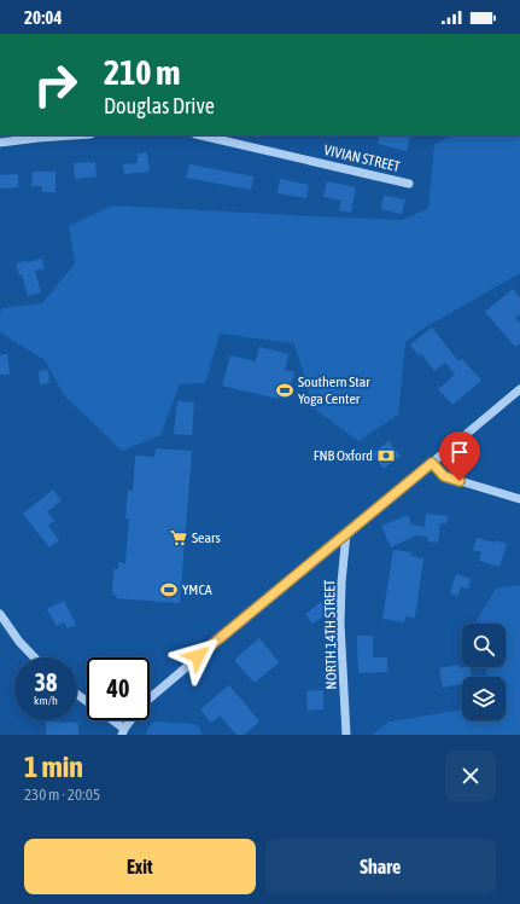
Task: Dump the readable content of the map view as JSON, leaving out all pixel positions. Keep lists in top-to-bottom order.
{
  "streets": {
    "street": ["VIVIAN STREET", "NORTH 14TH STREET"]
  },
  "places": {
    "sports": ["Southern Star Yoga Center", "YMCA"],
    "bank": ["FNB Oxford"],
    "supermarket": ["Sears"]
  },
  "page": {
    "status": "20:04",
    "turn": ["210 m", "Douglas Drive"],
    "speed": "38 km/h",
    "limit": "40",
    "heading": ["1 min", "230 m · 20:05"],
    "buttons": ["Exit", "Share"]
  }
}
